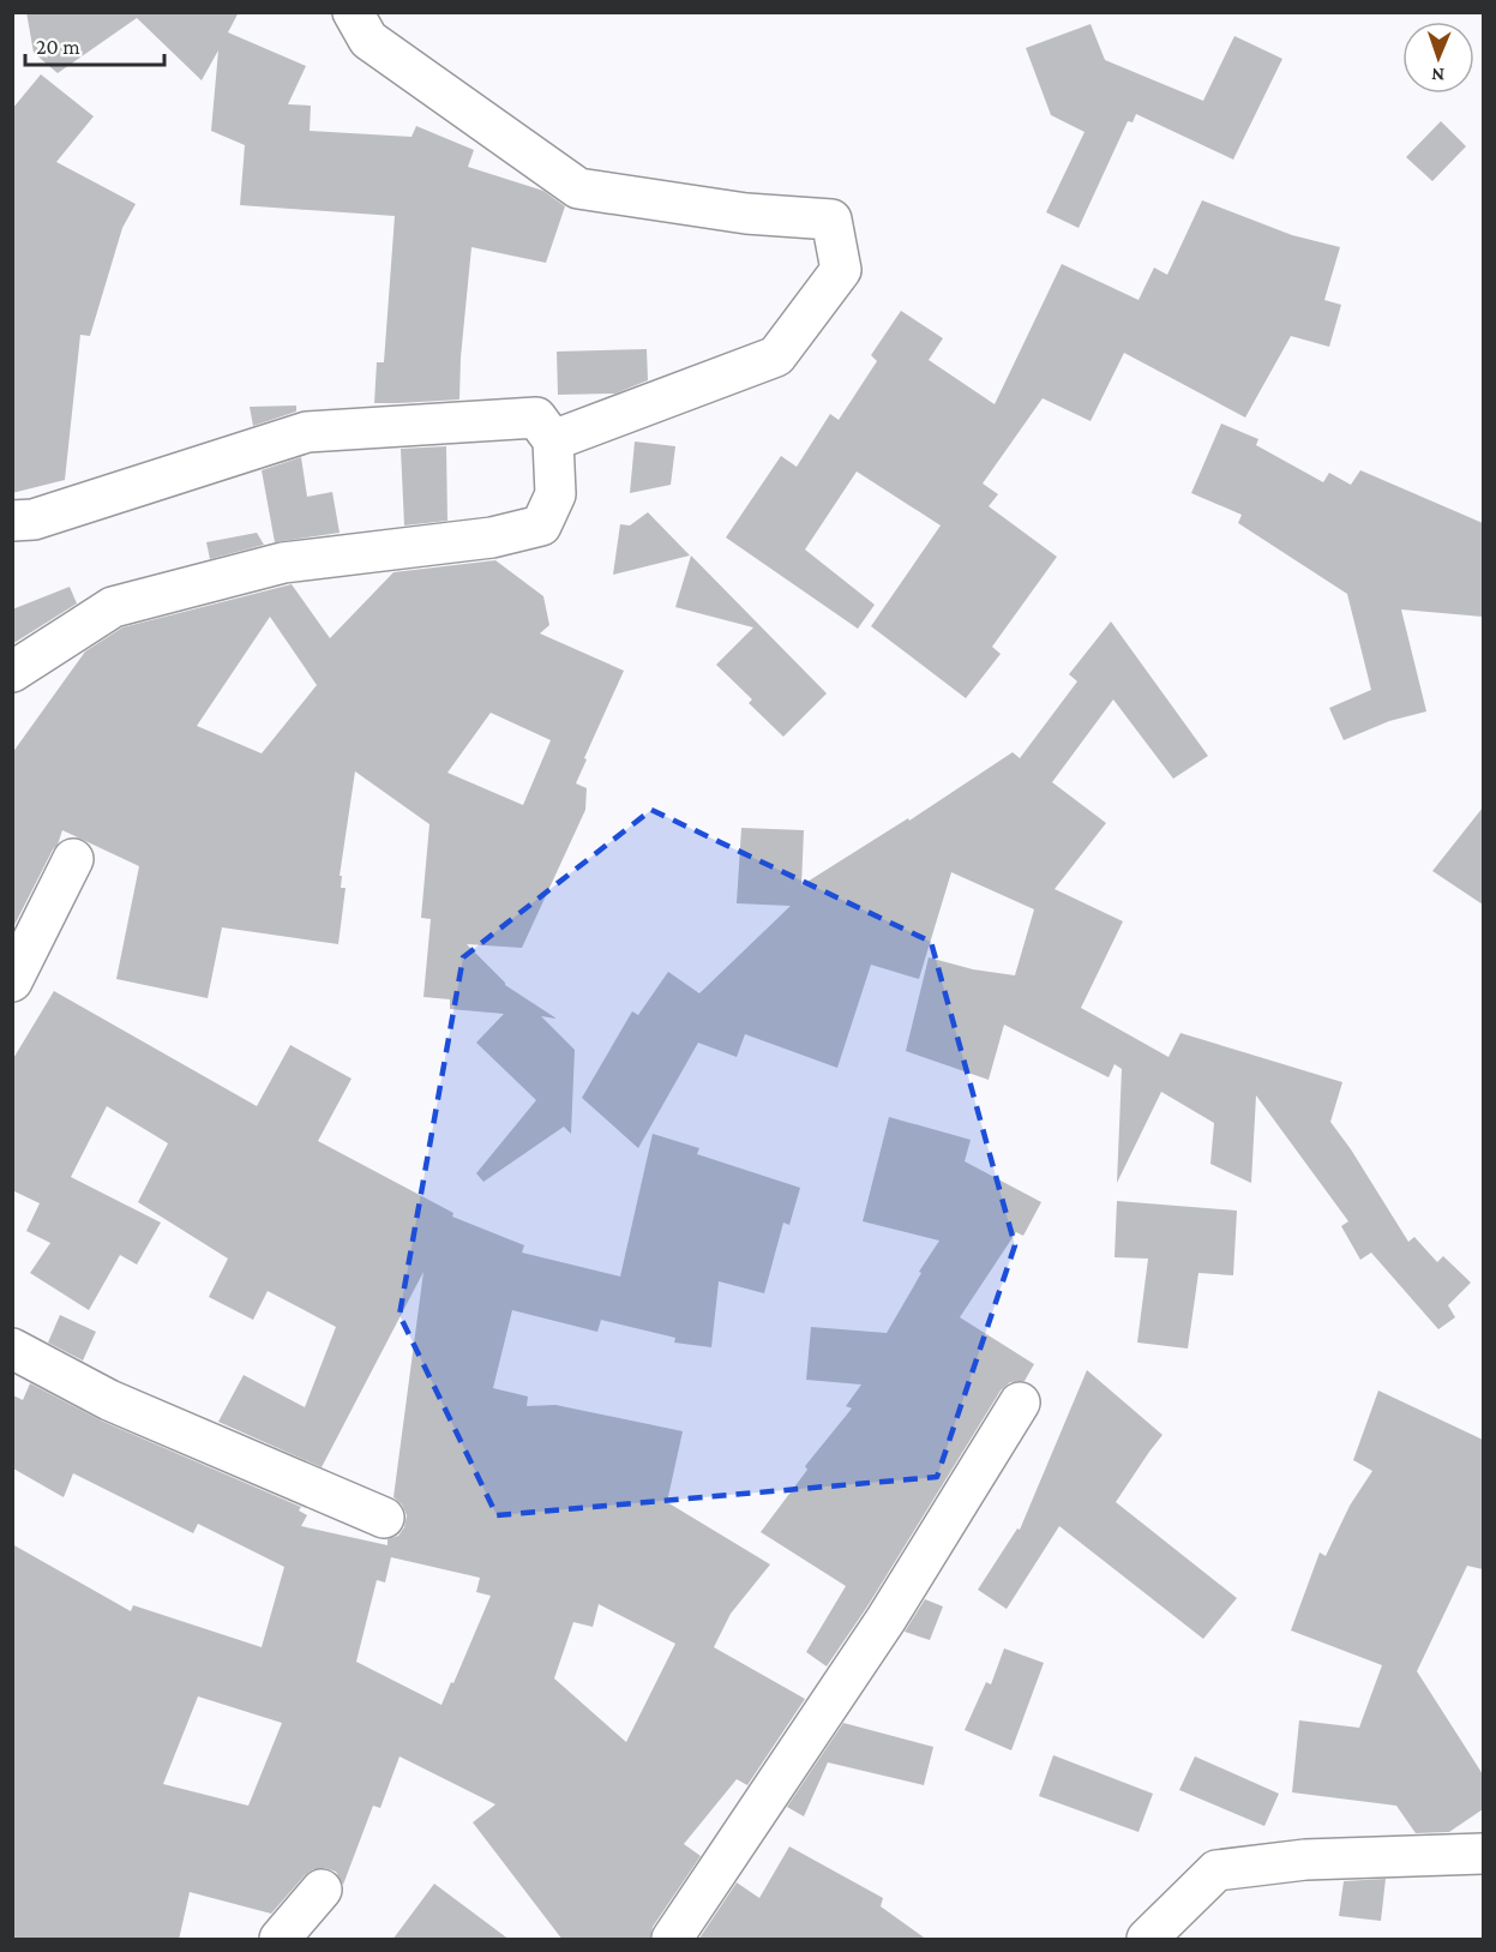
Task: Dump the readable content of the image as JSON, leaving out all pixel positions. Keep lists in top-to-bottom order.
{
  "scale_bar": "20 m",
  "north": "bottom"
}
